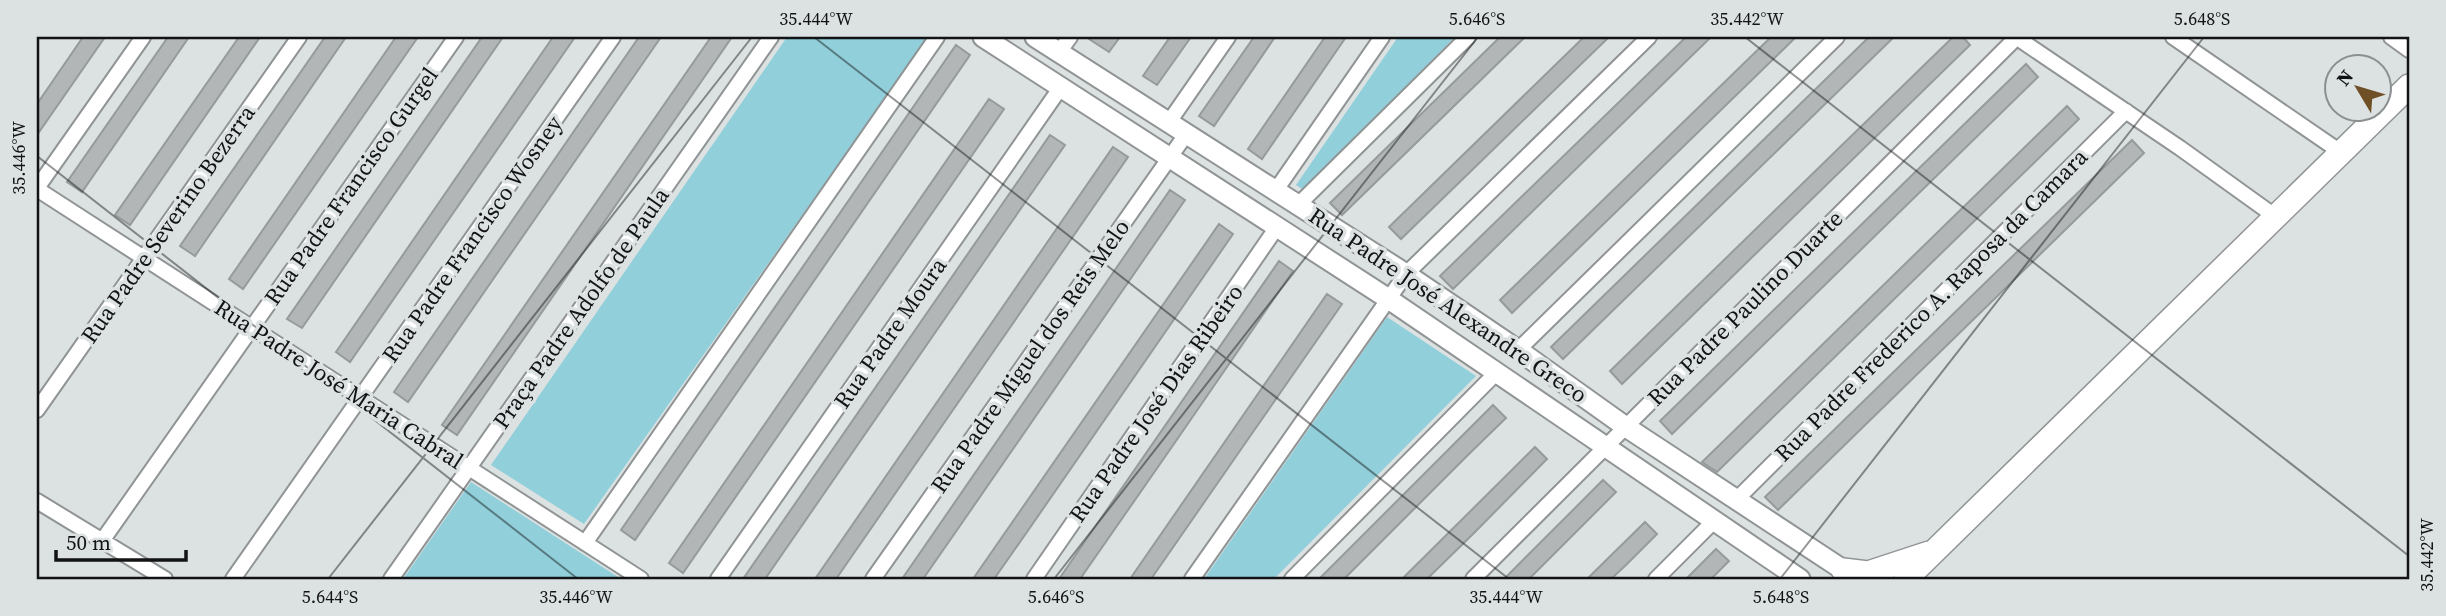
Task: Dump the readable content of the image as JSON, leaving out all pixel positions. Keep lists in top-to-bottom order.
{
  "streets": {
    "street": [
      "Rua Padre Francisco Gurgel",
      "Rua Padre Severino Bezerra",
      "Rua Padre Francisco Wosney",
      "Rua Padre José Alexandre Greco",
      "Rua Padre Frederico A. Raposa da Camara",
      "Praça Padre Adolfo de Paula",
      "Rua Padre Paulino Duarte",
      "Rua Padre Moura",
      "Rua Padre Miguel dos Reis Melo",
      "Rua Padre José Maria Cabral",
      "Rua Padre José Dias Ribeiro"
    ]
  },
  "crossings": [
    ["Rua Padre Francisco Gurgel", "Rua Padre José Maria Cabral"],
    ["Rua Padre Severino Bezerra", "Rua Padre José Maria Cabral"],
    ["Rua Padre Francisco Wosney", "Rua Padre José Maria Cabral"],
    ["Rua Padre José Alexandre Greco", "Rua Padre Frederico A. Raposa da Camara"],
    ["Rua Padre José Alexandre Greco", "Rua Padre Paulino Duarte"],
    ["Rua Padre José Alexandre Greco", "Rua Padre Moura"],
    ["Rua Padre José Alexandre Greco", "Rua Padre Miguel dos Reis Melo"],
    ["Rua Padre José Alexandre Greco", "Rua Padre José Dias Ribeiro"],
    ["Praça Padre Adolfo de Paula", "Rua Padre José Maria Cabral"]
  ],
  "scale_bar": "50 m",
  "north": "top left",
  "coordinates": [
    "35.444°W",
    "5.646°S",
    "35.442°W",
    "5.648°S",
    "35.446°W",
    "5.644°S"
  ]
}
